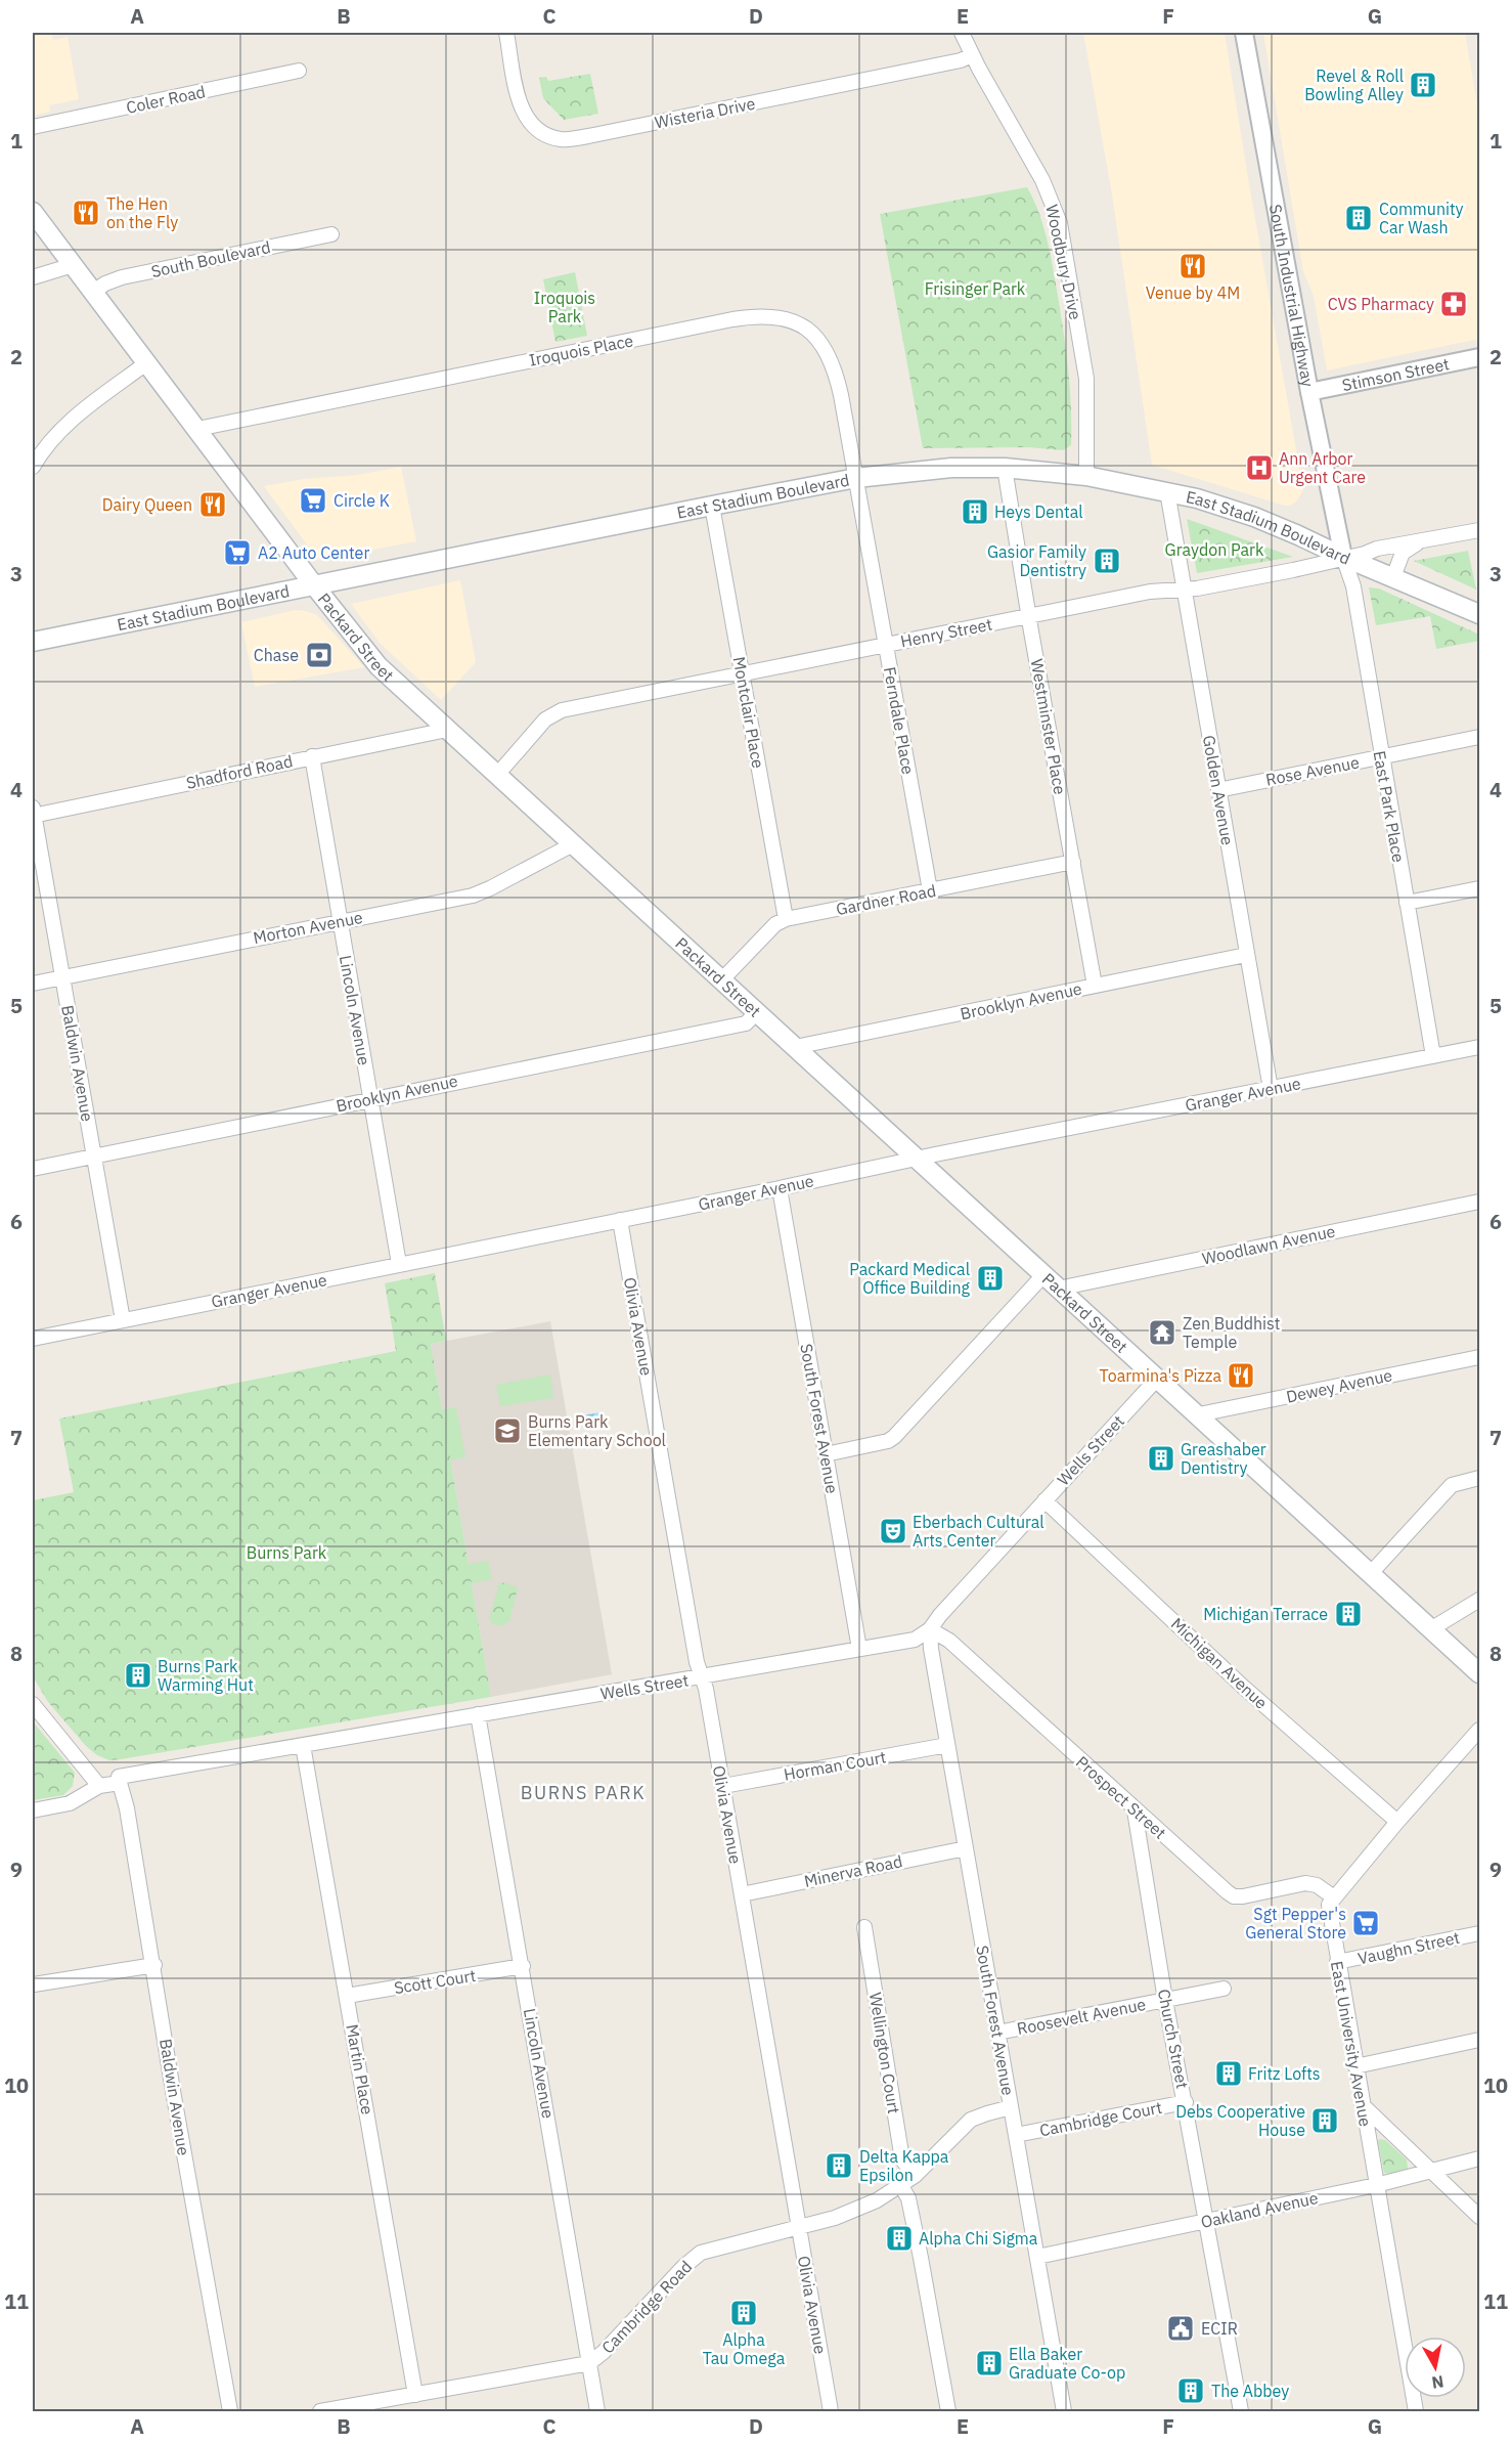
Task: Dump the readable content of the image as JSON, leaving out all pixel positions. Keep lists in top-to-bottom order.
{
  "streets": {
    "main road": ["East Stadium Boulevard", "Packard Street"],
    "street": [
      "Coler Road",
      "Wisteria Drive",
      "South Boulevard",
      "Woodbury Drive",
      "South Industrial Highway",
      "Iroquois Place",
      "Stimson Street",
      "Henry Street",
      "Montclair Place",
      "Ferndale Place",
      "Westminster Place",
      "Rose Avenue",
      "Shadford Road",
      "Golden Avenue",
      "East Park Place",
      "Gardner Road",
      "Morton Avenue",
      "Brooklyn Avenue",
      "Lincoln Avenue",
      "Baldwin Avenue",
      "Granger Avenue",
      "Woodlawn Avenue",
      "Olivia Avenue",
      "Dewey Avenue",
      "South Forest Avenue",
      "Wells Street",
      "Michigan Avenue",
      "Horman Court",
      "Prospect Street",
      "Minerva Road",
      "Vaughn Street",
      "Scott Court",
      "Roosevelt Avenue",
      "Church Street",
      "East University Avenue",
      "Wellington Court",
      "Martin Place",
      "Cambridge Court",
      "Oakland Avenue",
      "Cambridge Road"
    ]
  },
  "crossings": [
    ["Wisteria Drive", "Woodbury Drive"],
    ["South Boulevard", "Packard Street"],
    ["Woodbury Drive", "East Stadium Boulevard"],
    ["South Industrial Highway", "Stimson Street"],
    ["South Industrial Highway", "East Stadium Boulevard"],
    ["South Industrial Highway", "Henry Street"],
    ["South Industrial Highway", "East Park Place"],
    ["Iroquois Place", "East Stadium Boulevard"],
    ["Iroquois Place", "Packard Street"],
    ["Iroquois Place", "Ferndale Place"],
    ["East Stadium Boulevard", "Henry Street"],
    ["East Stadium Boulevard", "Packard Street"],
    ["East Stadium Boulevard", "Montclair Place"],
    ["East Stadium Boulevard", "Ferndale Place"],
    ["East Stadium Boulevard", "Westminster Place"],
    ["East Stadium Boulevard", "Golden Avenue"],
    ["East Stadium Boulevard", "East Park Place"],
    ["Henry Street", "Packard Street"],
    ["Henry Street", "Montclair Place"],
    ["Henry Street", "Ferndale Place"],
    ["Henry Street", "Westminster Place"],
    ["Henry Street", "Golden Avenue"],
    ["Henry Street", "East Park Place"],
    ["Packard Street", "Shadford Road"],
    ["Packard Street", "Gardner Road"],
    ["Packard Street", "Morton Avenue"],
    ["Packard Street", "Brooklyn Avenue"],
    ["Packard Street", "Granger Avenue"],
    ["Packard Street", "Woodlawn Avenue"],
    ["Packard Street", "Dewey Avenue"],
    ["Packard Street", "Wells Street"],
    ["Montclair Place", "Gardner Road"],
    ["Ferndale Place", "Gardner Road"],
    ["Westminster Place", "Gardner Road"],
    ["Westminster Place", "Brooklyn Avenue"],
    ["Rose Avenue", "Golden Avenue"],
    ["Rose Avenue", "East Park Place"],
    ["Shadford Road", "Lincoln Avenue"],
    ["Shadford Road", "Baldwin Avenue"],
    ["Golden Avenue", "Brooklyn Avenue"],
    ["Golden Avenue", "Granger Avenue"],
    ["East Park Place", "Granger Avenue"],
    ["Morton Avenue", "Lincoln Avenue"],
    ["Morton Avenue", "Baldwin Avenue"],
    ["Brooklyn Avenue", "Lincoln Avenue"],
    ["Brooklyn Avenue", "Baldwin Avenue"],
    ["Lincoln Avenue", "Granger Avenue"],
    ["Lincoln Avenue", "Wells Street"],
    ["Lincoln Avenue", "Scott Court"],
    ["Lincoln Avenue", "Cambridge Road"],
    ["Baldwin Avenue", "Granger Avenue"],
    ["Baldwin Avenue", "Wells Street"],
    ["Granger Avenue", "Olivia Avenue"],
    ["Granger Avenue", "South Forest Avenue"],
    ["Olivia Avenue", "Wells Street"],
    ["Olivia Avenue", "Horman Court"],
    ["Olivia Avenue", "Minerva Road"],
    ["Olivia Avenue", "Cambridge Road"],
    ["South Forest Avenue", "Wells Street"],
    ["South Forest Avenue", "Horman Court"],
    ["South Forest Avenue", "Prospect Street"],
    ["South Forest Avenue", "Minerva Road"],
    ["South Forest Avenue", "Roosevelt Avenue"],
    ["South Forest Avenue", "Cambridge Court"],
    ["South Forest Avenue", "Oakland Avenue"],
    ["South Forest Avenue", "Cambridge Road"],
    ["Wells Street", "Michigan Avenue"],
    ["Wells Street", "Prospect Street"],
    ["Wells Street", "Martin Place"],
    ["Prospect Street", "Church Street"],
    ["Prospect Street", "East University Avenue"],
    ["Vaughn Street", "East University Avenue"],
    ["Scott Court", "Martin Place"],
    ["Roosevelt Avenue", "Church Street"],
    ["Church Street", "Cambridge Court"],
    ["Church Street", "Oakland Avenue"],
    ["East University Avenue", "Oakland Avenue"],
    ["Wellington Court", "Cambridge Road"],
    ["Martin Place", "Cambridge Road"]
  ],
  "districts": ["BURNS PARK"],
  "parks": [
    "Frisinger Park",
    "Iroquois Park",
    "Graydon Park",
    "Burns Park"
  ],
  "places": {
    "building": [
      "Revel & Roll Bowling Alley",
      "Community Car Wash",
      "Heys Dental",
      "Gasior Family Dentistry",
      "Packard Medical Office Building",
      "Greashaber Dentistry",
      "Michigan Terrace",
      "Burns Park Warming Hut",
      "Fritz Lofts",
      "Debs Cooperative House",
      "Delta Kappa Epsilon",
      "Alpha Chi Sigma",
      "Alpha Tau Omega",
      "Ella Baker Graduate Co-op",
      "The Abbey"
    ],
    "restaurant": [
      "The Hen on the Fly",
      "Venue by 4M",
      "Dairy Queen",
      "Toarmina's Pizza"
    ],
    "pharmacy": ["CVS Pharmacy"],
    "hospital": ["Ann Arbor Urgent Care"],
    "supermarket": ["Circle K", "A2 Auto Center", "Sgt Pepper's General Store"],
    "bank": ["Chase"],
    "temple": ["Zen Buddhist Temple"],
    "school or university": ["Burns Park Elementary School"],
    "theatre": ["Eberbach Cultural Arts Center"],
    "public building": ["ECIR"]
  },
  "north": "bottom",
  "grid": {
    "columns": [
      "A",
      "B",
      "C",
      "D",
      "E",
      "F",
      "G"
    ],
    "rows": [
      "1",
      "2",
      "3",
      "4",
      "5",
      "6",
      "7",
      "8",
      "9",
      "10",
      "11"
    ]
  }
}
